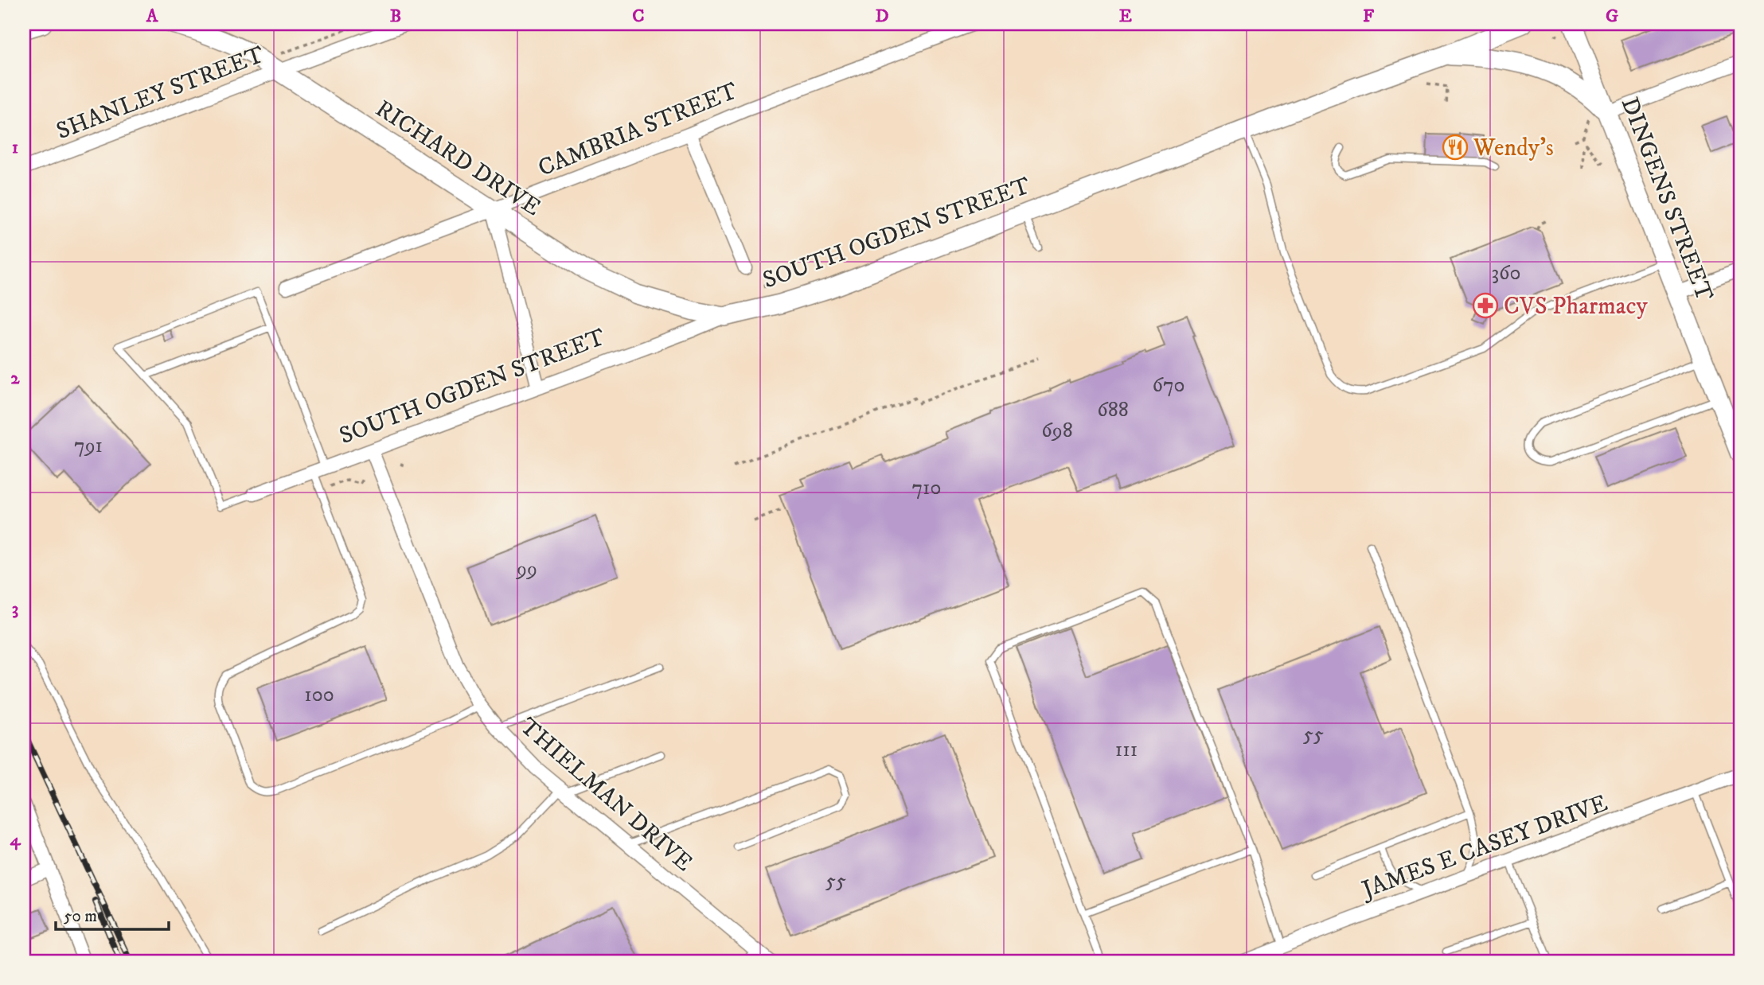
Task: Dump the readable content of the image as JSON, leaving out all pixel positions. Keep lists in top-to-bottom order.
{
  "streets": {
    "street": [
      "SHANLEY STREET",
      "CAMBRIA STREET",
      "RICHARD DRIVE",
      "DINGENS STREET",
      "SOUTH OGDEN STREET",
      "THIELMAN DRIVE",
      "JAMES E CASEY DRIVE"
    ]
  },
  "crossings": [
    ["SHANLEY STREET", "RICHARD DRIVE"],
    ["CAMBRIA STREET", "RICHARD DRIVE"],
    ["RICHARD DRIVE", "SOUTH OGDEN STREET"],
    ["SOUTH OGDEN STREET", "THIELMAN DRIVE"]
  ],
  "places": {
    "restaurant": ["Wendy's"],
    "pharmacy": ["CVS Pharmacy"]
  },
  "house_numbers": [
    "360",
    "670",
    "688",
    "698",
    "791",
    "710",
    "99",
    "100",
    "55",
    "111",
    "55"
  ],
  "scale_bar": "50 m",
  "grid": {
    "columns": [
      "A",
      "B",
      "C",
      "D",
      "E",
      "F",
      "G"
    ],
    "rows": [
      "1",
      "2",
      "3",
      "4"
    ]
  }
}
